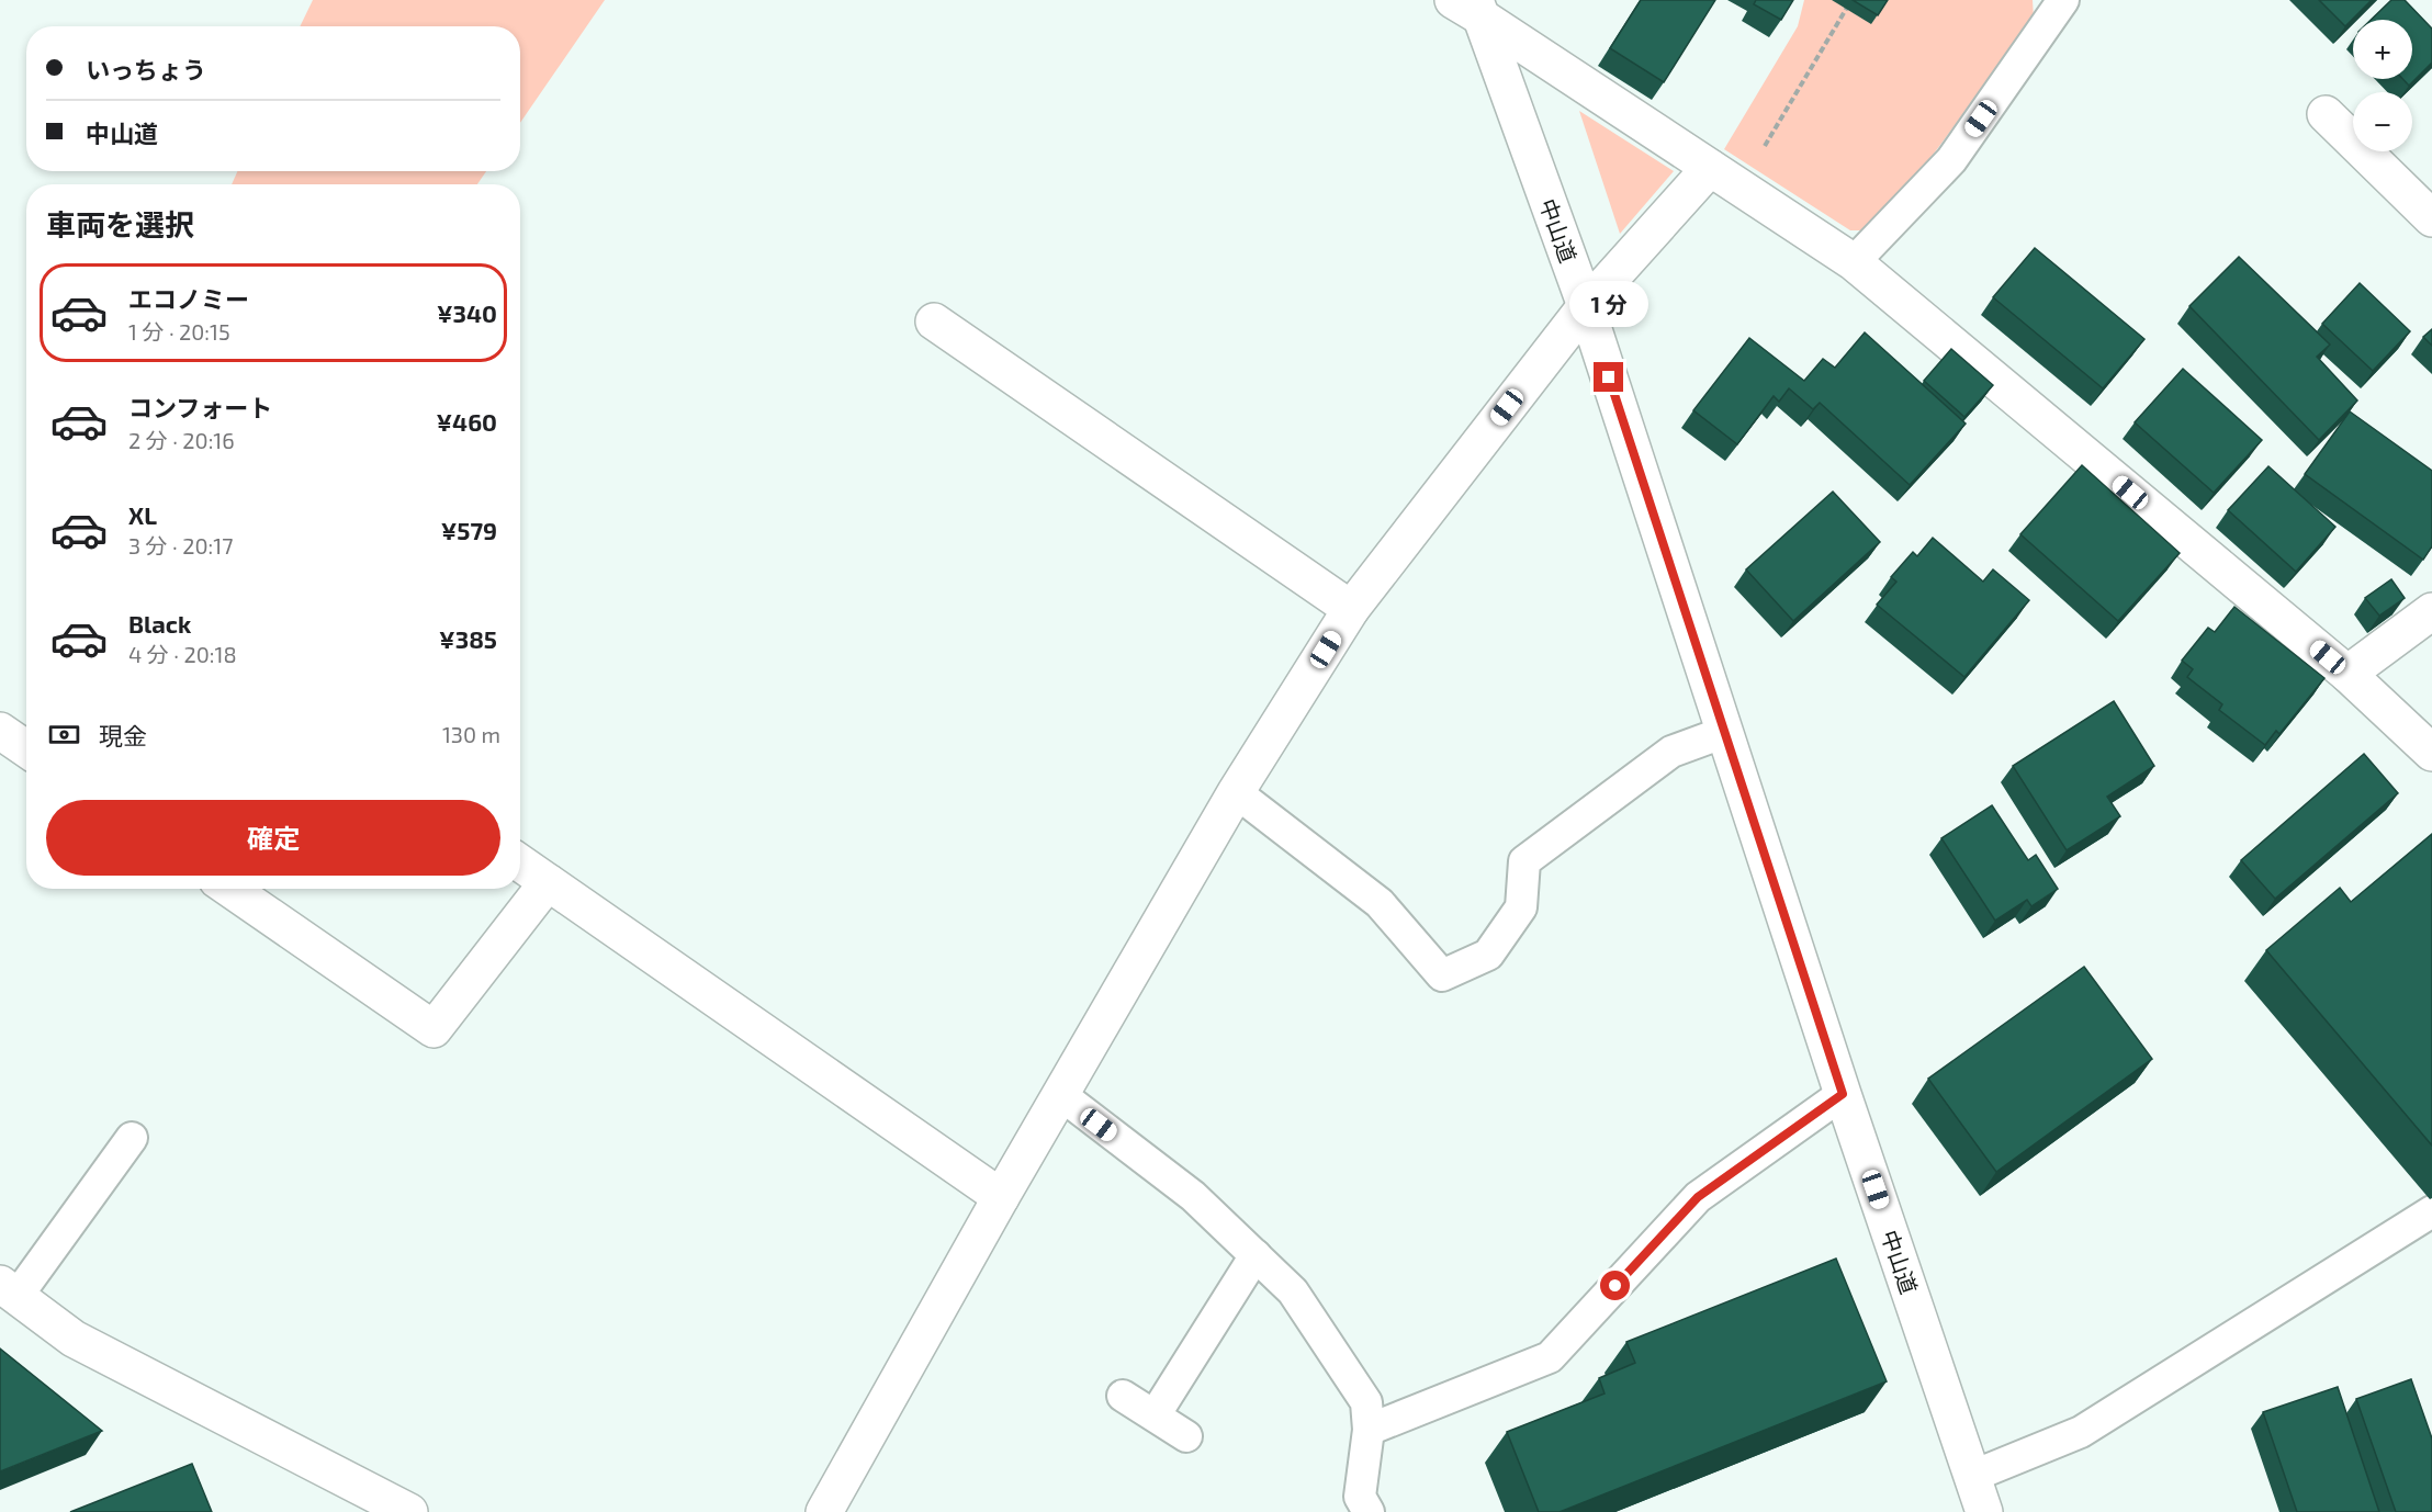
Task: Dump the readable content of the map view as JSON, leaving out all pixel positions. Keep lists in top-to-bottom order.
{
  "streets": {
    "main road": ["中山道"]
  },
  "page": {
    "map_buttons": ["+", "−"],
    "banner": ["いっちょう", "中山道"],
    "heading": "車両を選択",
    "list": [
      {
        "name": "エコノミー",
        "note": "1 分 · 20:15",
        "value": "¥340"
      },
      {
        "name": "コンフォート",
        "note": "2 分 · 20:16",
        "value": "¥460"
      },
      {
        "name": "XL",
        "note": "3 分 · 20:17",
        "value": "¥579"
      },
      {
        "name": "Black",
        "note": "4 分 · 20:18",
        "value": "¥385"
      }
    ],
    "bubble": "1 分",
    "pay": ["現金", "130 m"],
    "buttons": "確定"
  }
}
